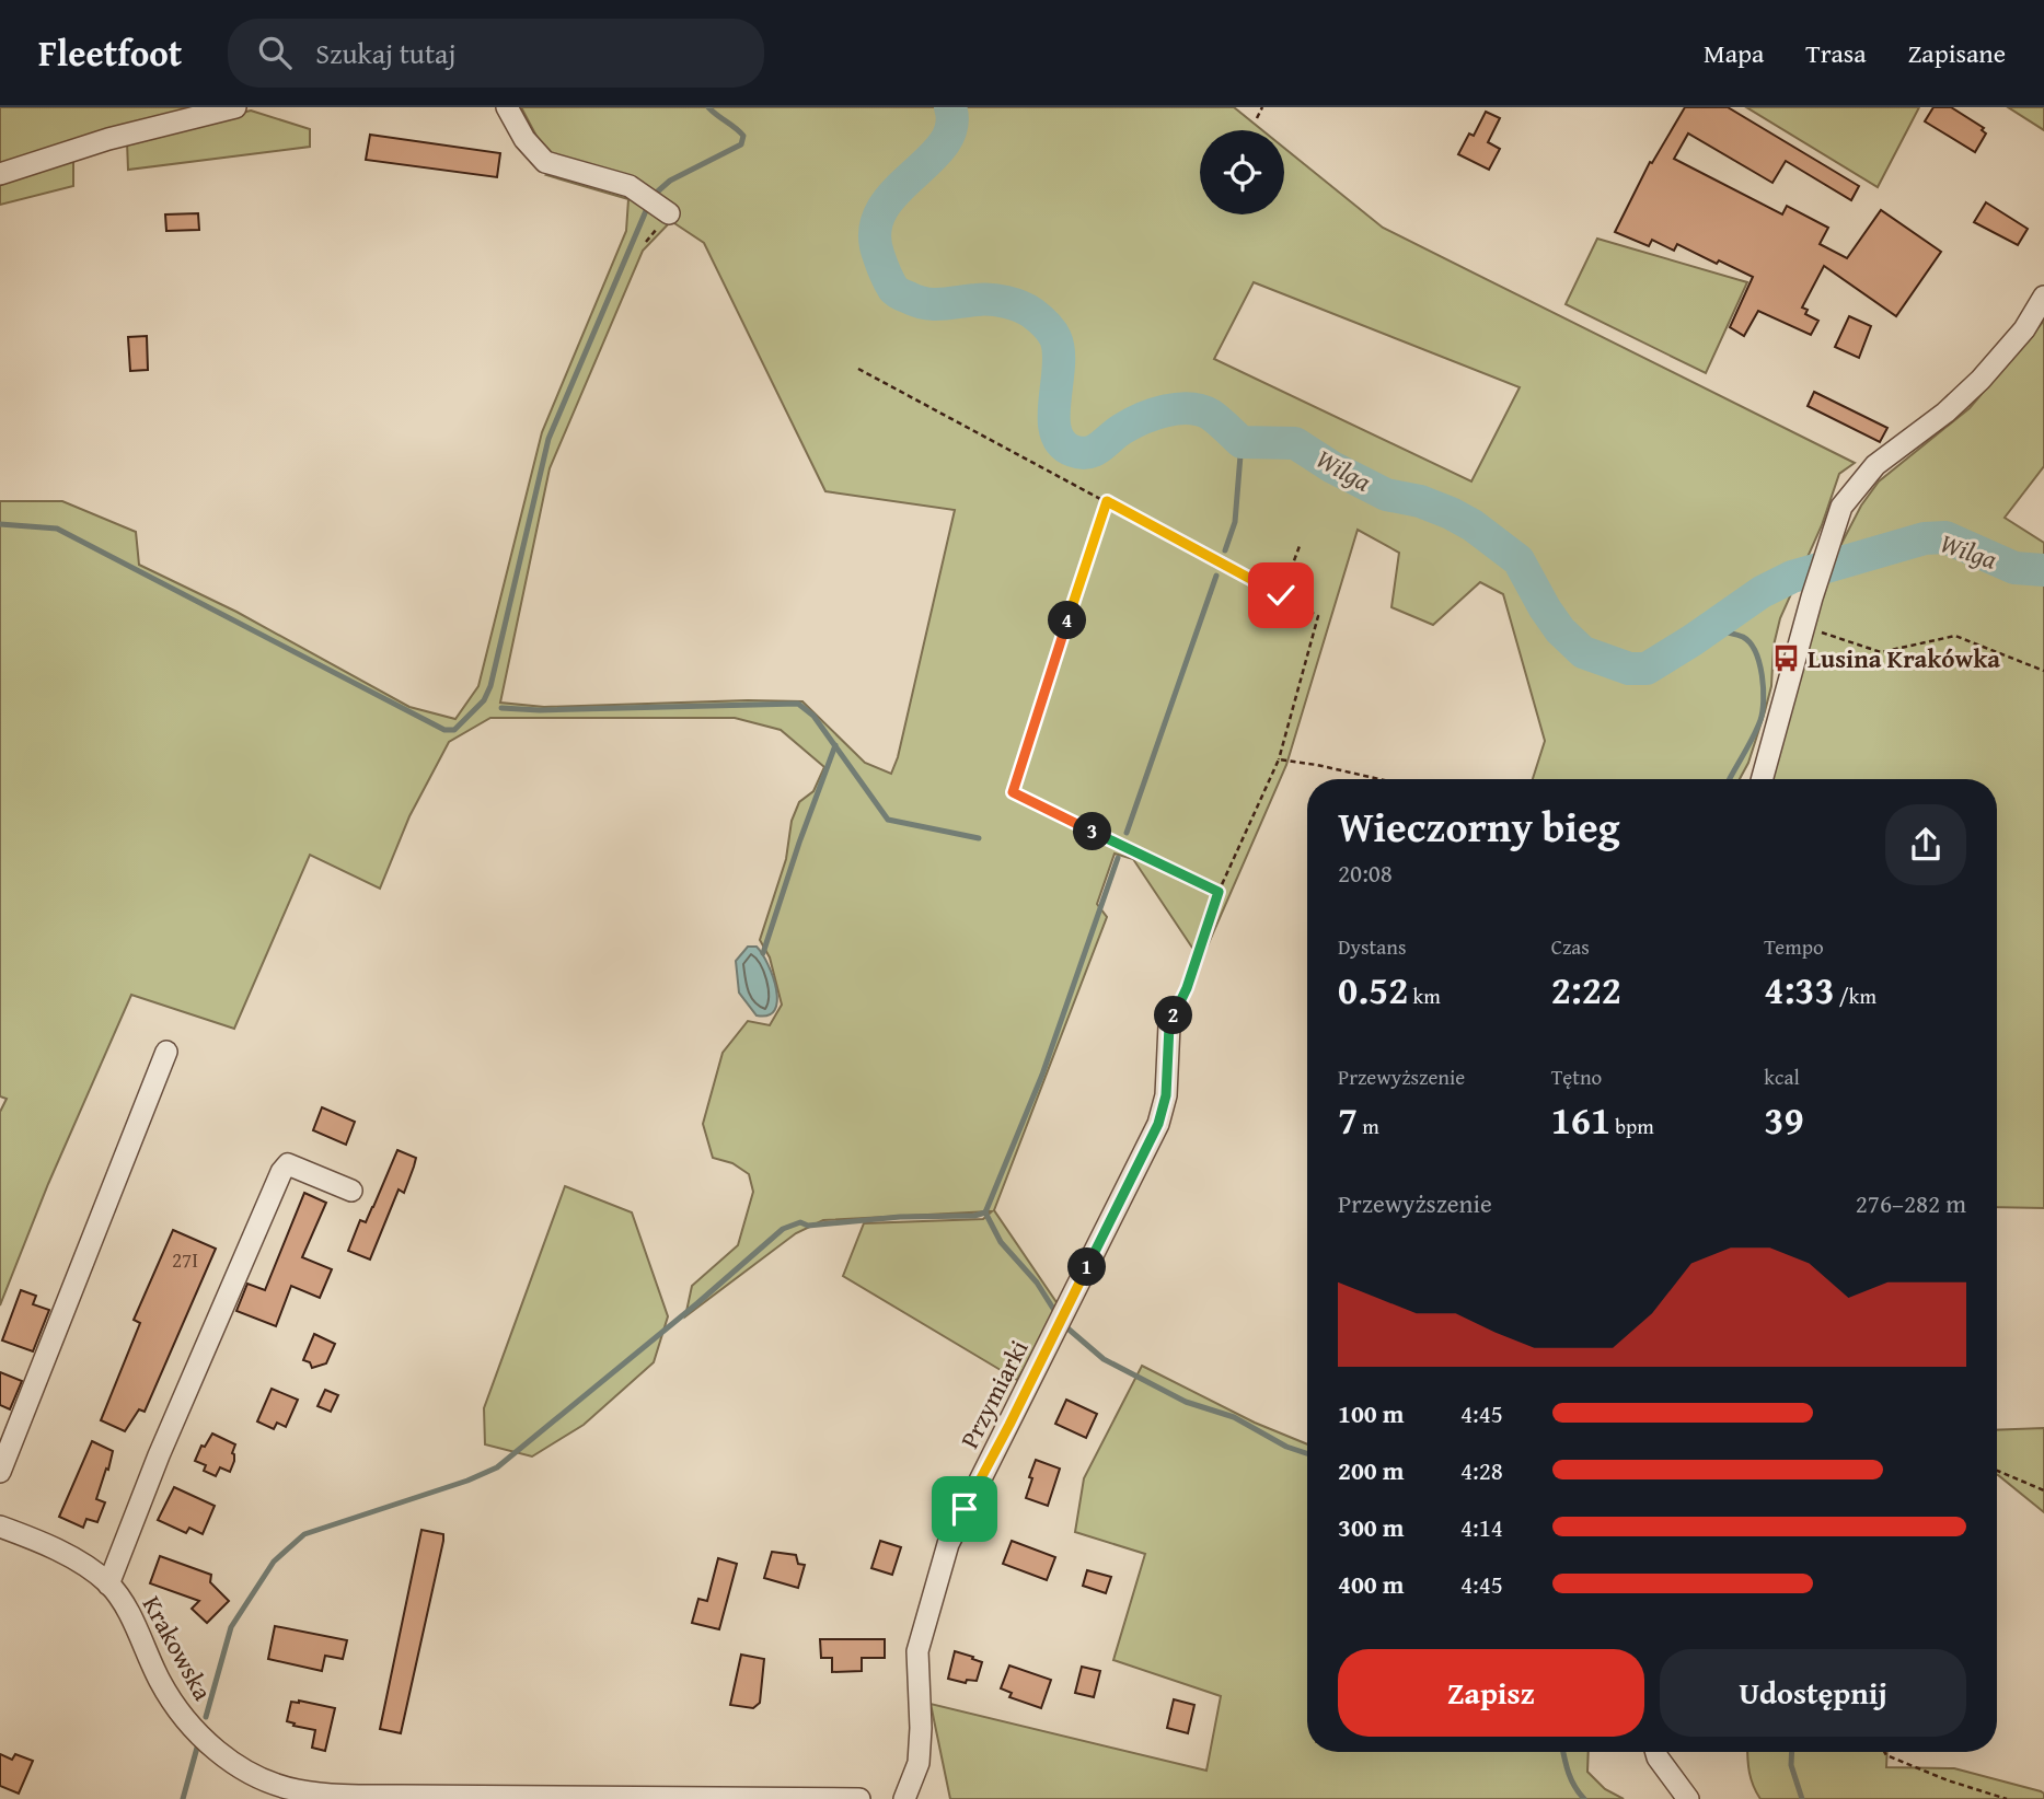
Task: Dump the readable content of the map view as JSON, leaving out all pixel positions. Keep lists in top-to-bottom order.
{
  "streets": {
    "street": ["Przymiarki", "Krakowska"]
  },
  "water": ["Wilga"],
  "places": {
    "bus stop": ["Lusina Krakówka"]
  },
  "house_numbers": ["27I"],
  "page": {
    "header": "Fleetfoot",
    "search": "Szukaj tutaj",
    "nav": ["Mapa", "Trasa", "Zapisane"],
    "pins": [
      "4",
      "3",
      "2",
      "1"
    ],
    "heading": ["Wieczorny bieg", "20:08"],
    "stats": [
      ["Dystans", "0.52 km"],
      ["Czas", "2:22"],
      ["Tempo", "4:33 /km"],
      ["Przewyższenie", "7 m"],
      ["Tętno", "161 bpm"],
      ["kcal", "39"]
    ],
    "chart": ["Przewyższenie", "276–282 m"],
    "list": [
      {
        "name": "100 m",
        "note": "4:45"
      },
      {
        "name": "200 m",
        "note": "4:28"
      },
      {
        "name": "300 m",
        "note": "4:14"
      },
      {
        "name": "400 m",
        "note": "4:45"
      }
    ],
    "buttons": ["Zapisz", "Udostępnij"]
  }
}
